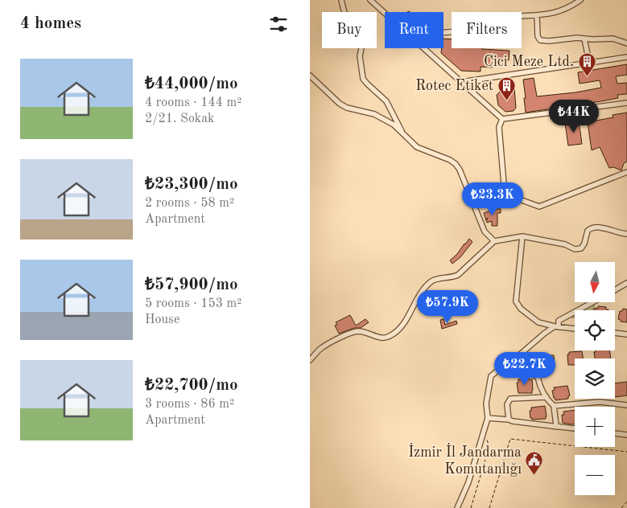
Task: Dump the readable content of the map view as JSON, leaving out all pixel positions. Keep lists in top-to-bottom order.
{
  "places": {
    "building": ["Cici Meze Ltd.", "Rotec Etiket"],
    "public building": ["İzmir İl Jandarma Komutanlığı"]
  },
  "north": "bottom",
  "page": {
    "heading": "4 homes",
    "chip": ["Buy", "Rent", "Filters"],
    "list": [
      {
        "name": "₺44,000/mo",
        "note": "4 rooms · 144 m² · 2/21. Sokak"
      },
      {
        "name": "₺23,300/mo",
        "note": "2 rooms · 58 m² · Apartment"
      },
      {
        "name": "₺57,900/mo",
        "note": "5 rooms · 153 m² · House"
      },
      {
        "name": "₺22,700/mo",
        "note": "3 rooms · 86 m² · Apartment"
      }
    ],
    "price": [
      "₺44K",
      "₺23.3K",
      "₺57.9K",
      "₺22.7K"
    ],
    "map_buttons": ["+", "−"]
  }
}
